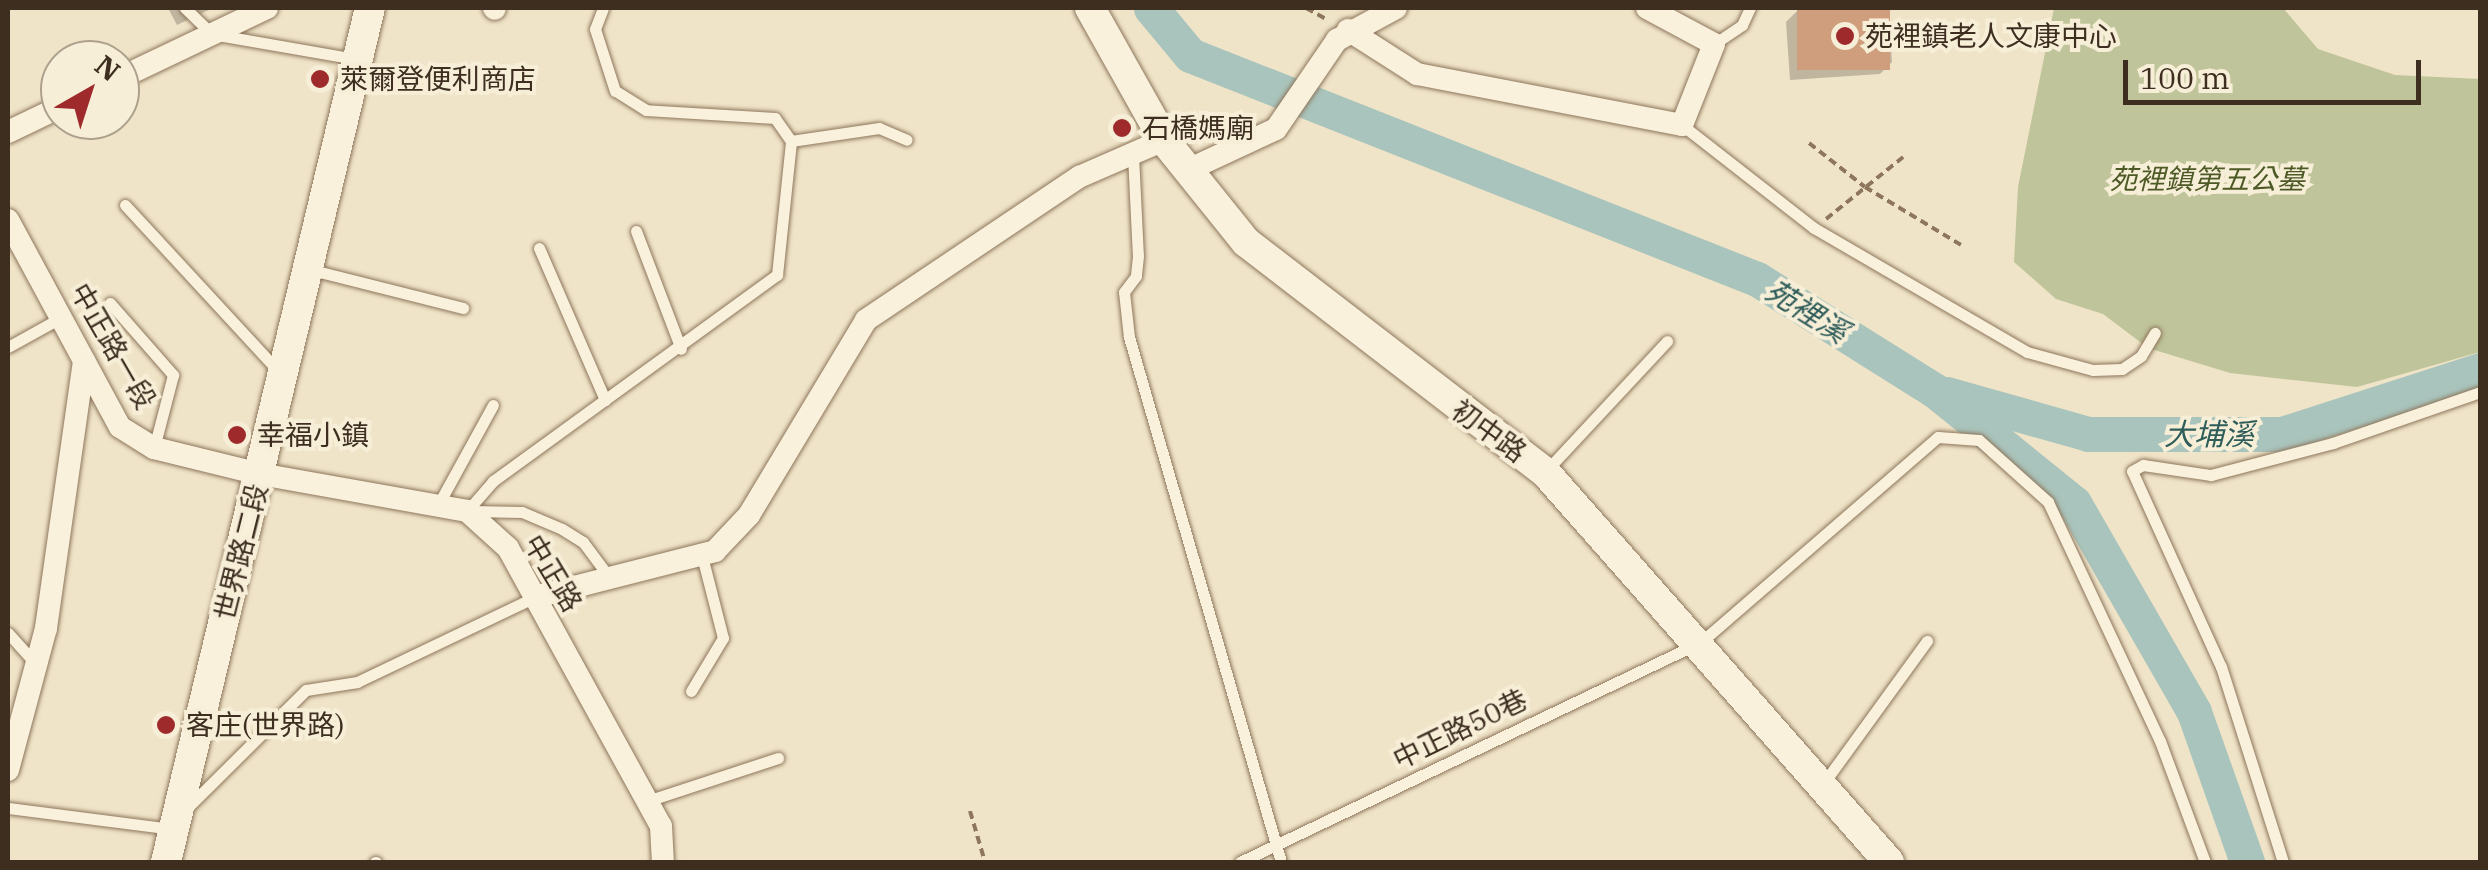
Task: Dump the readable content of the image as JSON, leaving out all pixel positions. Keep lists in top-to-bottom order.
{
  "streets": {
    "street": [
      "中正路一段",
      "初中路",
      "世界路二段",
      "中正路"
    ],
    "lane": ["中正路50巷"]
  },
  "crossings": [
    ["中正路一段", "世界路二段"],
    ["初中路", "中正路50巷"]
  ],
  "water": ["苑裡溪", "大埔溪"],
  "parks": ["苑裡鎮第五公墓"],
  "places": [
    "苑裡鎮老人文康中心",
    "萊爾登便利商店",
    "石橋媽廟",
    "幸福小鎮",
    "客庄(世界路)"
  ],
  "scale_bar": "100 m",
  "north": "top right"
}
